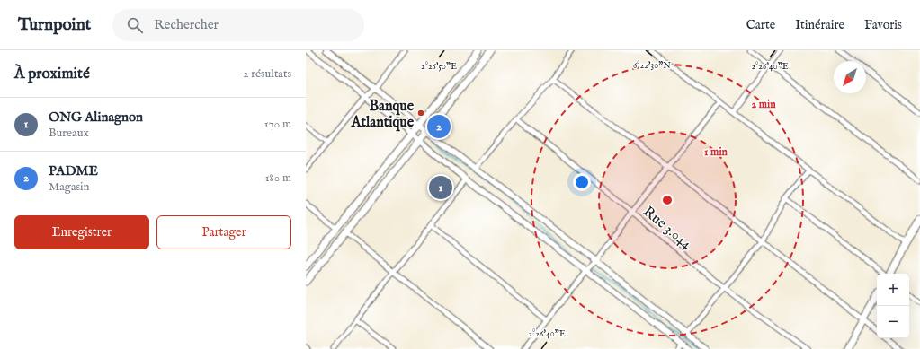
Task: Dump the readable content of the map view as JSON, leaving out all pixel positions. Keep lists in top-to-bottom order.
{
  "streets": {
    "street": ["Rue 3.044"]
  },
  "places": ["Banque Atlantique"],
  "north": "bottom left",
  "page": {
    "header": "Turnpoint",
    "search": "Rechercher",
    "nav": ["Carte", "Itinéraire", "Favoris"],
    "heading": ["À proximité", "2 résultats"],
    "list": [
      {
        "mark": "1",
        "name": "ONG Alinagnon",
        "note": "Bureaux",
        "value": "170 m"
      },
      {
        "mark": "2",
        "name": "PADME",
        "note": "Magasin",
        "value": "180 m"
      }
    ],
    "pins": ["2", "1"],
    "buttons": ["Enregistrer", "Partager"],
    "map_buttons": ["+", "−"]
  },
  "coordinates": ["6°22'30\"N", "2°26'50\"E", "2°26'40\"E"],
  "rings": ["2 min", "1 min"]
}
